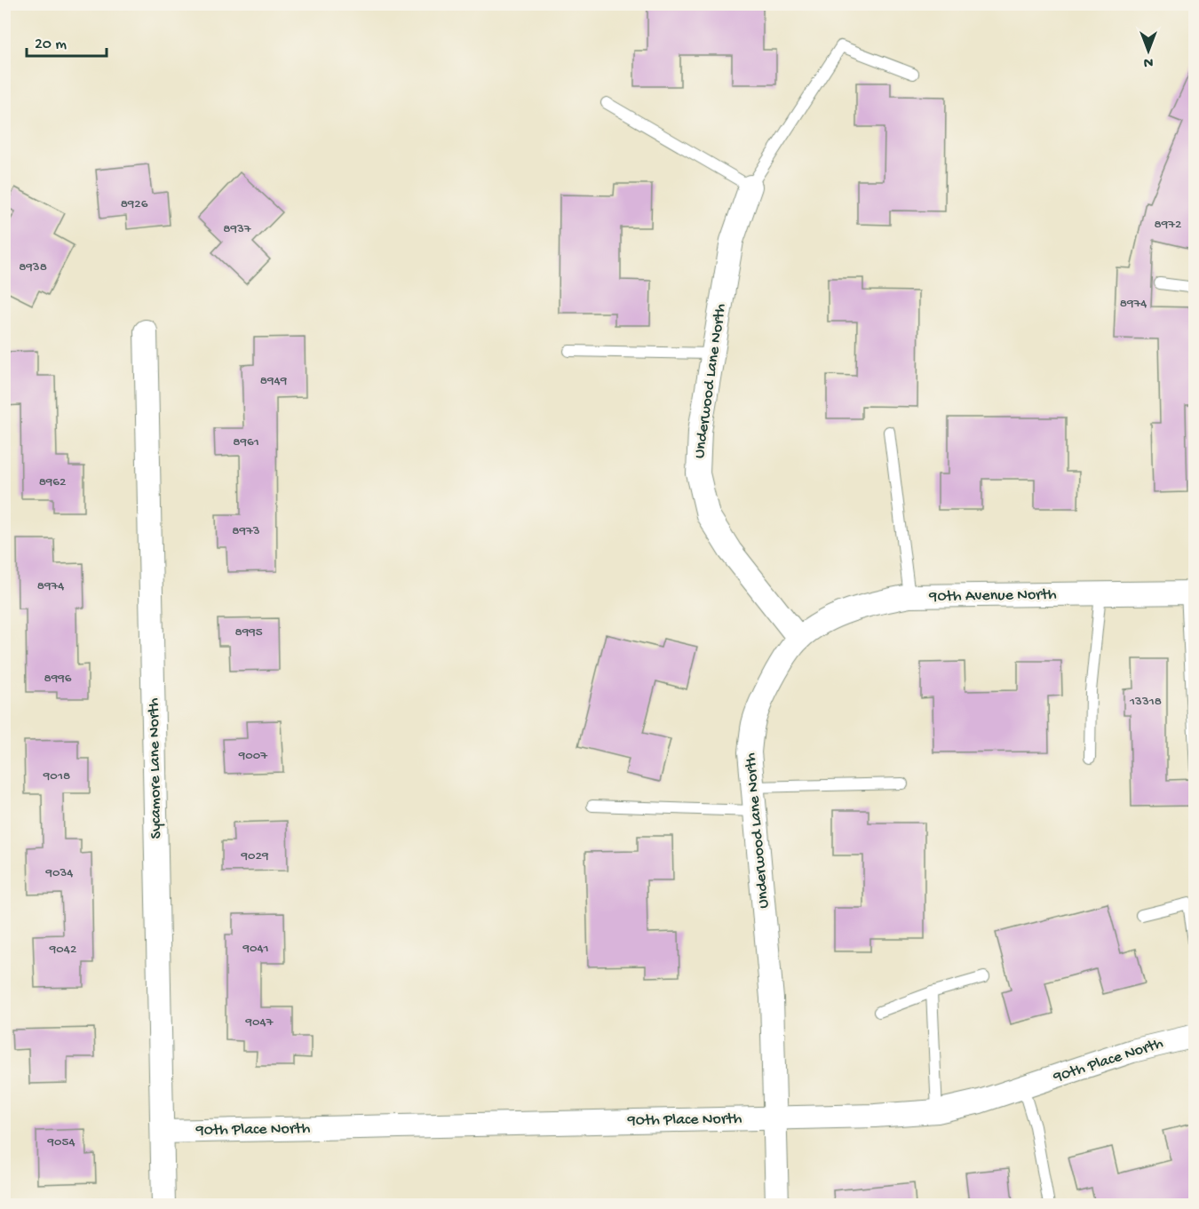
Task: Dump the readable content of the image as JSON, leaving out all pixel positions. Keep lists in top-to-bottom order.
{
  "streets": {
    "street": [
      "Underwood Lane North",
      "90th Avenue North",
      "Sycamore Lane North",
      "90th Place North"
    ]
  },
  "crossings": [
    ["Underwood Lane North", "90th Avenue North"],
    ["Underwood Lane North", "90th Place North"],
    ["Sycamore Lane North", "90th Place North"]
  ],
  "house_numbers": [
    "8926",
    "8972",
    "8937",
    "8938",
    "8974",
    "8949",
    "8961",
    "8962",
    "8973",
    "8974",
    "8995",
    "8996",
    "13318",
    "9007",
    "9018",
    "9029",
    "9034",
    "9041",
    "9042",
    "9047",
    "9054"
  ],
  "scale_bar": "20 m",
  "north": "bottom"
}
